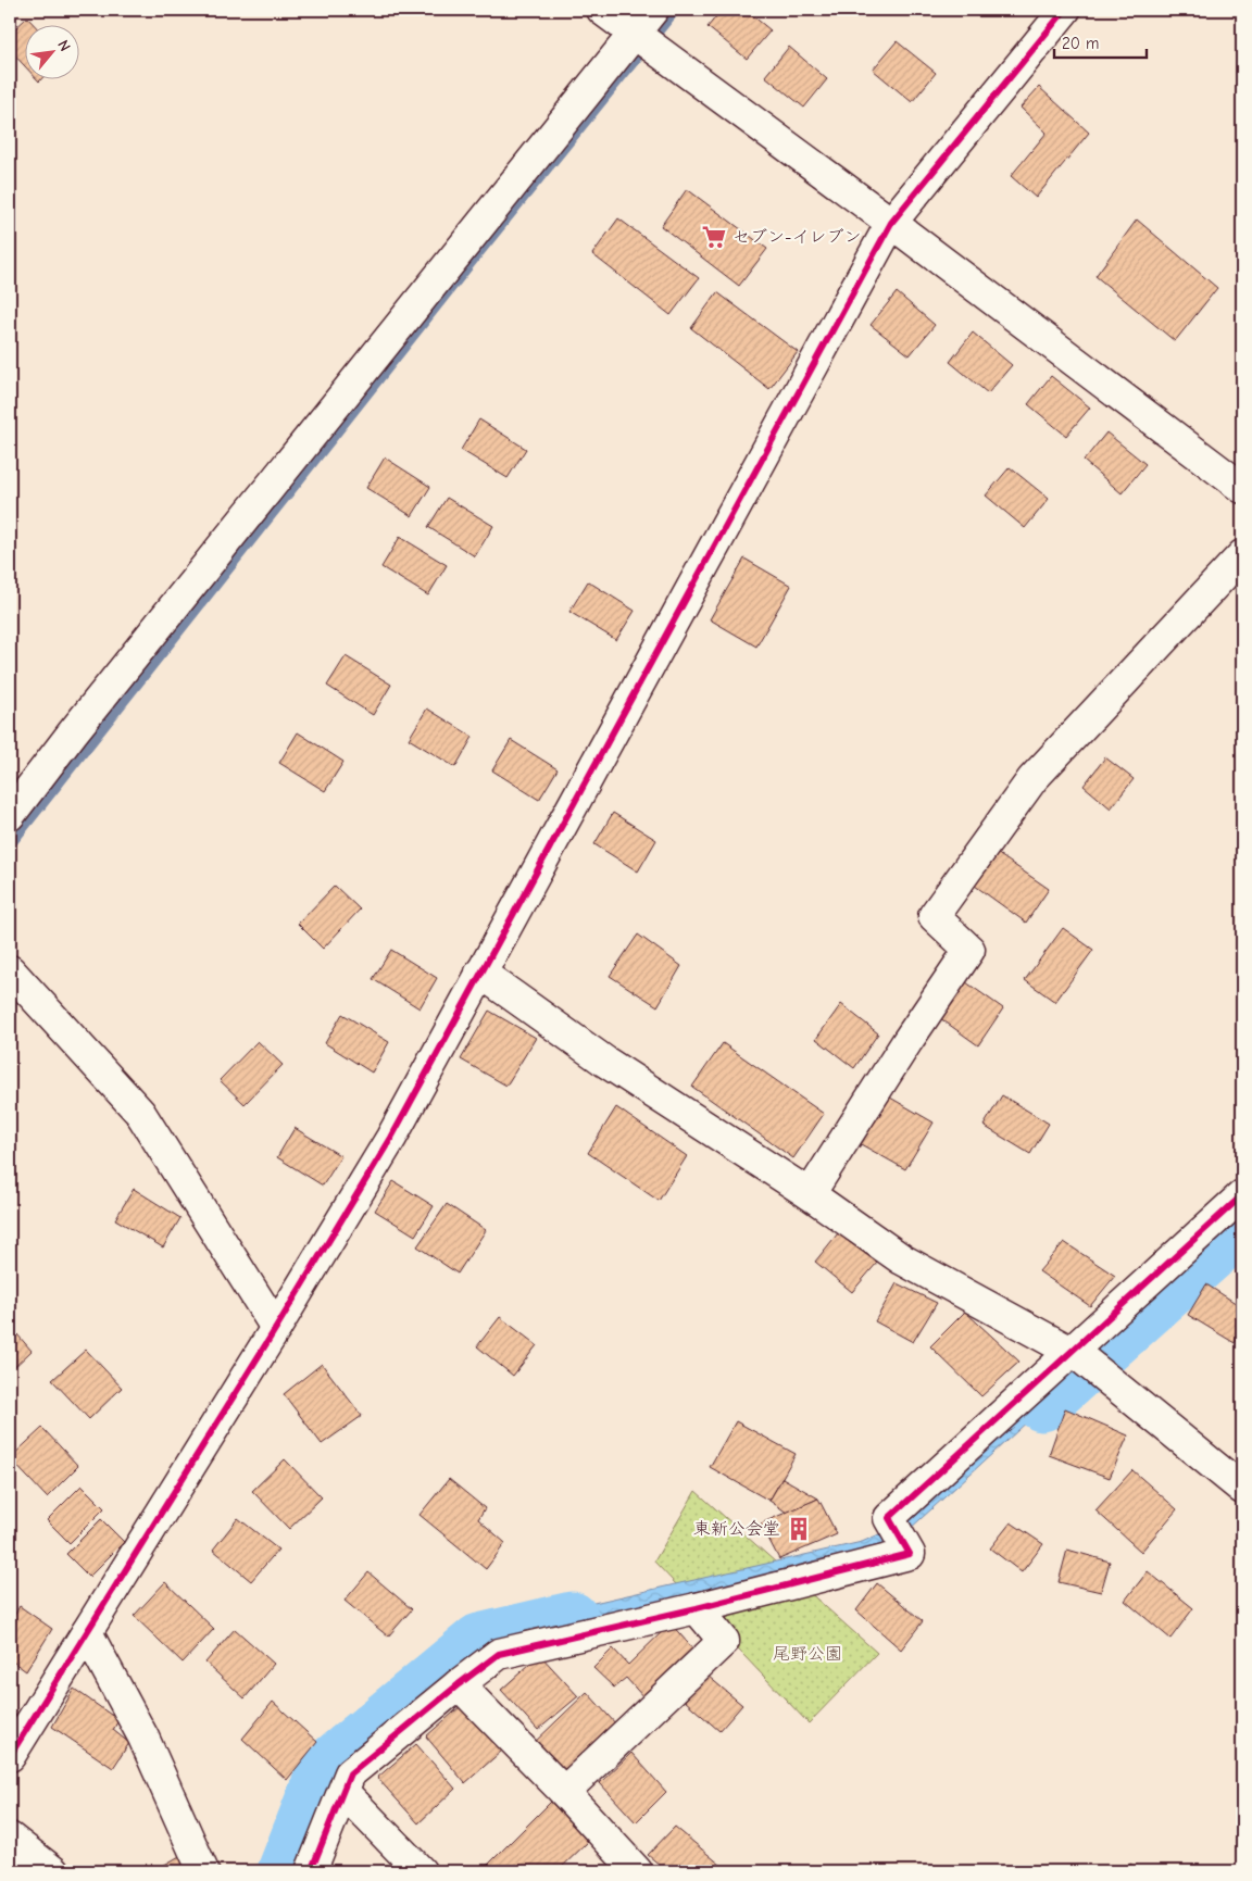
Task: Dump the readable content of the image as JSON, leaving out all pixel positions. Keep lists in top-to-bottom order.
{
  "parks": ["尾野公園"],
  "places": {
    "supermarket": ["セブン-イレブン"],
    "building": ["東新公会堂"]
  },
  "scale_bar": "20 m",
  "north": "top right"
}
